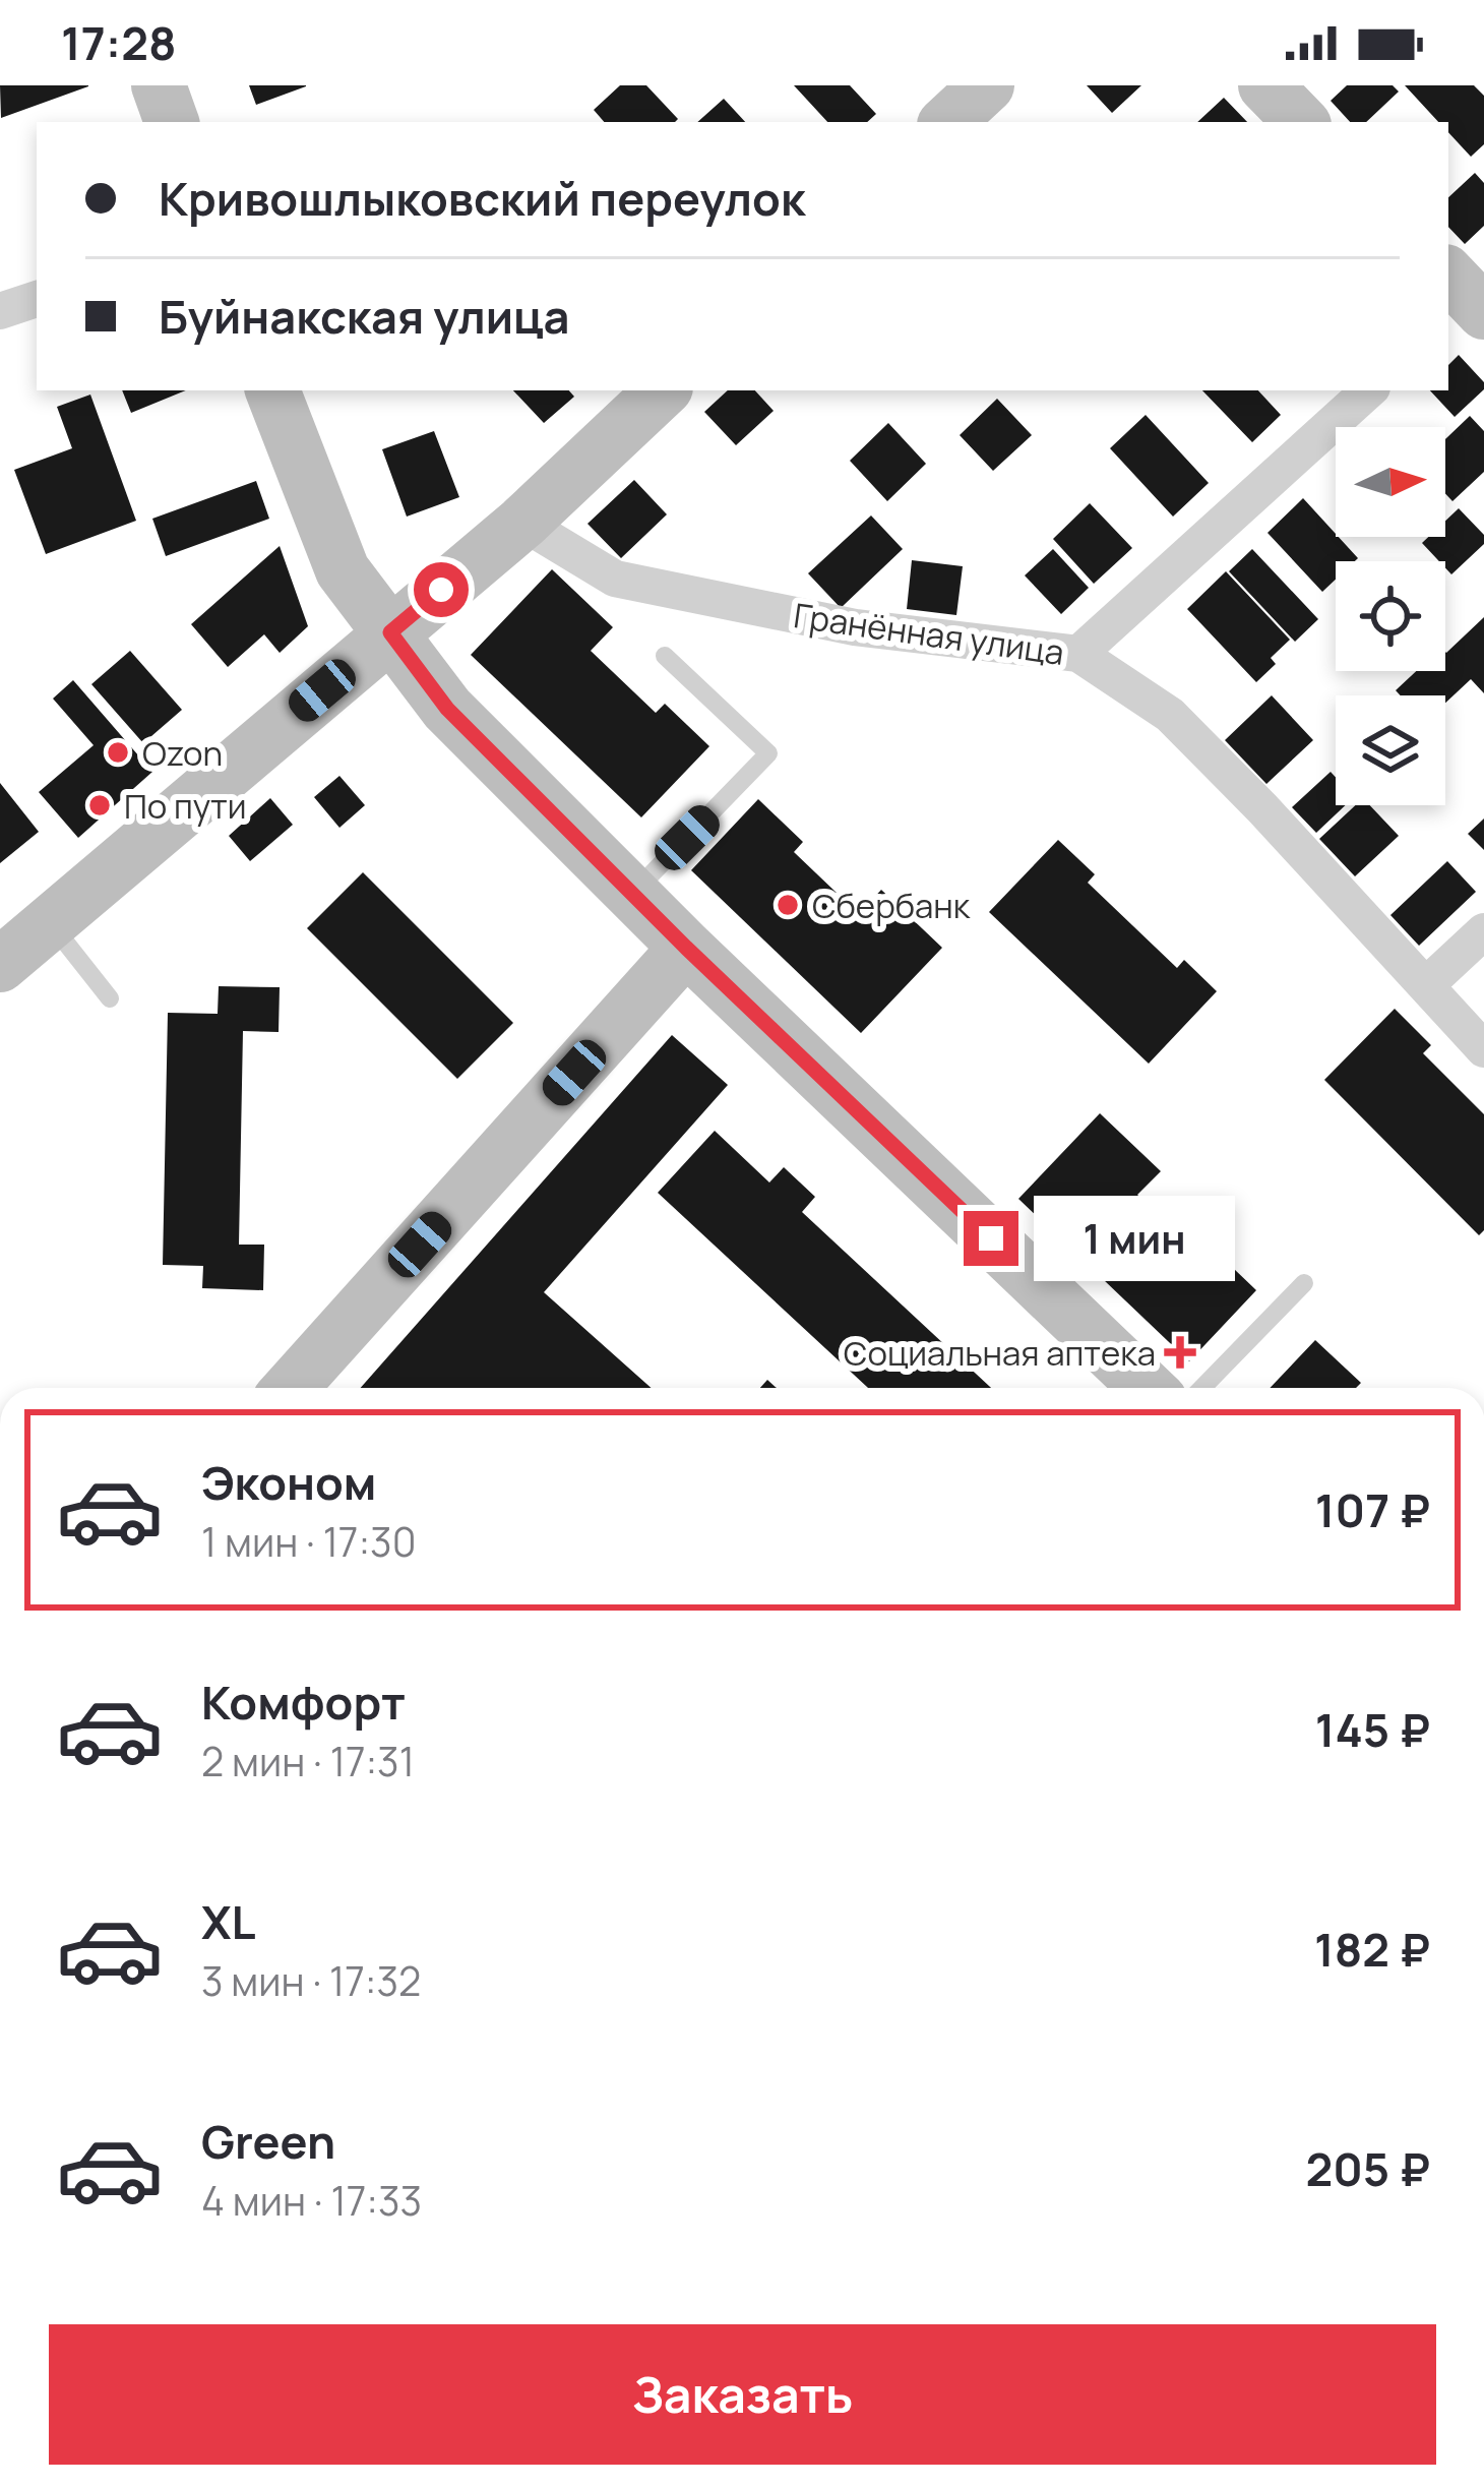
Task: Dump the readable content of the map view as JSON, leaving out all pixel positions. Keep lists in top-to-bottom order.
{
  "streets": {
    "street": ["Гранённая улица"]
  },
  "places": {
    "other": ["Ozon", "По пути", "Сбербанк"],
    "health": ["Социальная аптека"]
  },
  "north": "right",
  "page": {
    "status": "17:28",
    "banner": ["Кривошлыковский переулок", "Буйнакская улица"],
    "bubble": "1 мин",
    "list": [
      {
        "name": "Эконом",
        "note": "1 мин · 17:30",
        "value": "107 ₽"
      },
      {
        "name": "Комфорт",
        "note": "2 мин · 17:31",
        "value": "145 ₽"
      },
      {
        "name": "XL",
        "note": "3 мин · 17:32",
        "value": "182 ₽"
      },
      {
        "name": "Green",
        "note": "4 мин · 17:33",
        "value": "205 ₽"
      }
    ],
    "buttons": "Заказать"
  }
}
